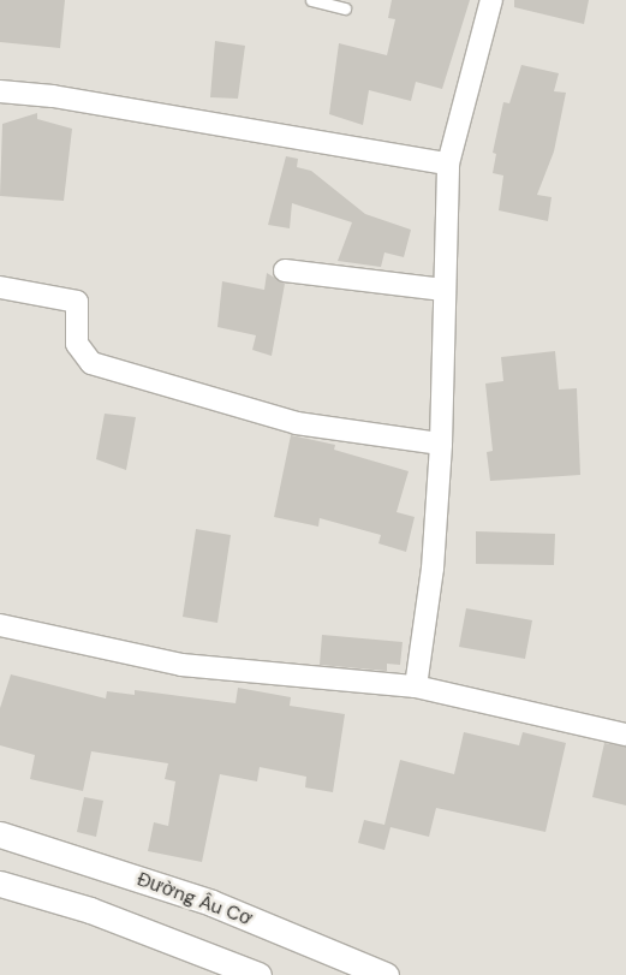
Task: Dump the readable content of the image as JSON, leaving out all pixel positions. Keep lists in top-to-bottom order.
{
  "streets": {
    "street": ["Đường Âu Cơ"]
  }
}
